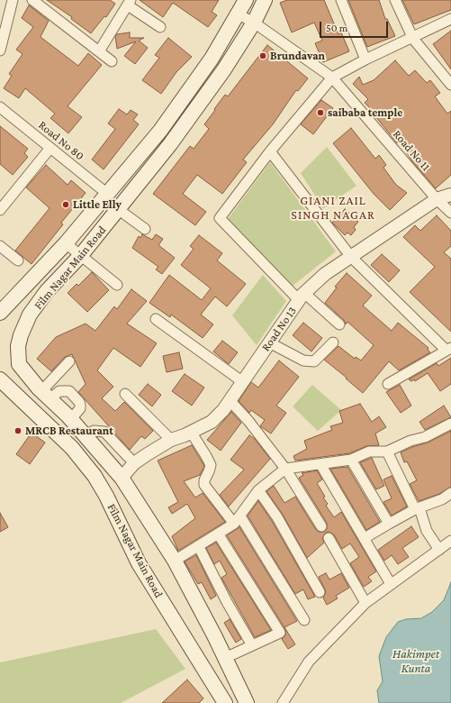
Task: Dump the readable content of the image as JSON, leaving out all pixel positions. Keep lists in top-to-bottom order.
{
  "streets": {
    "main road": ["Film Nagar Main Road"],
    "street": ["Road No 80", "Road No 11", "Road No 13"]
  },
  "crossings": [
    ["Road No 80", "Film Nagar Main Road"],
    ["Road No 11", "Film Nagar Main Road"],
    ["Road No 11", "Road No 13"],
    ["Film Nagar Main Road", "Road No 13"]
  ],
  "districts": ["GIANI ZAIL SINGH NAGAR"],
  "water": ["Hakimpet Kunta"],
  "places": [
    "Brundavan",
    "saibaba temple",
    "Little Elly",
    "MRCB Restaurant"
  ],
  "scale_bar": "50 m"
}
